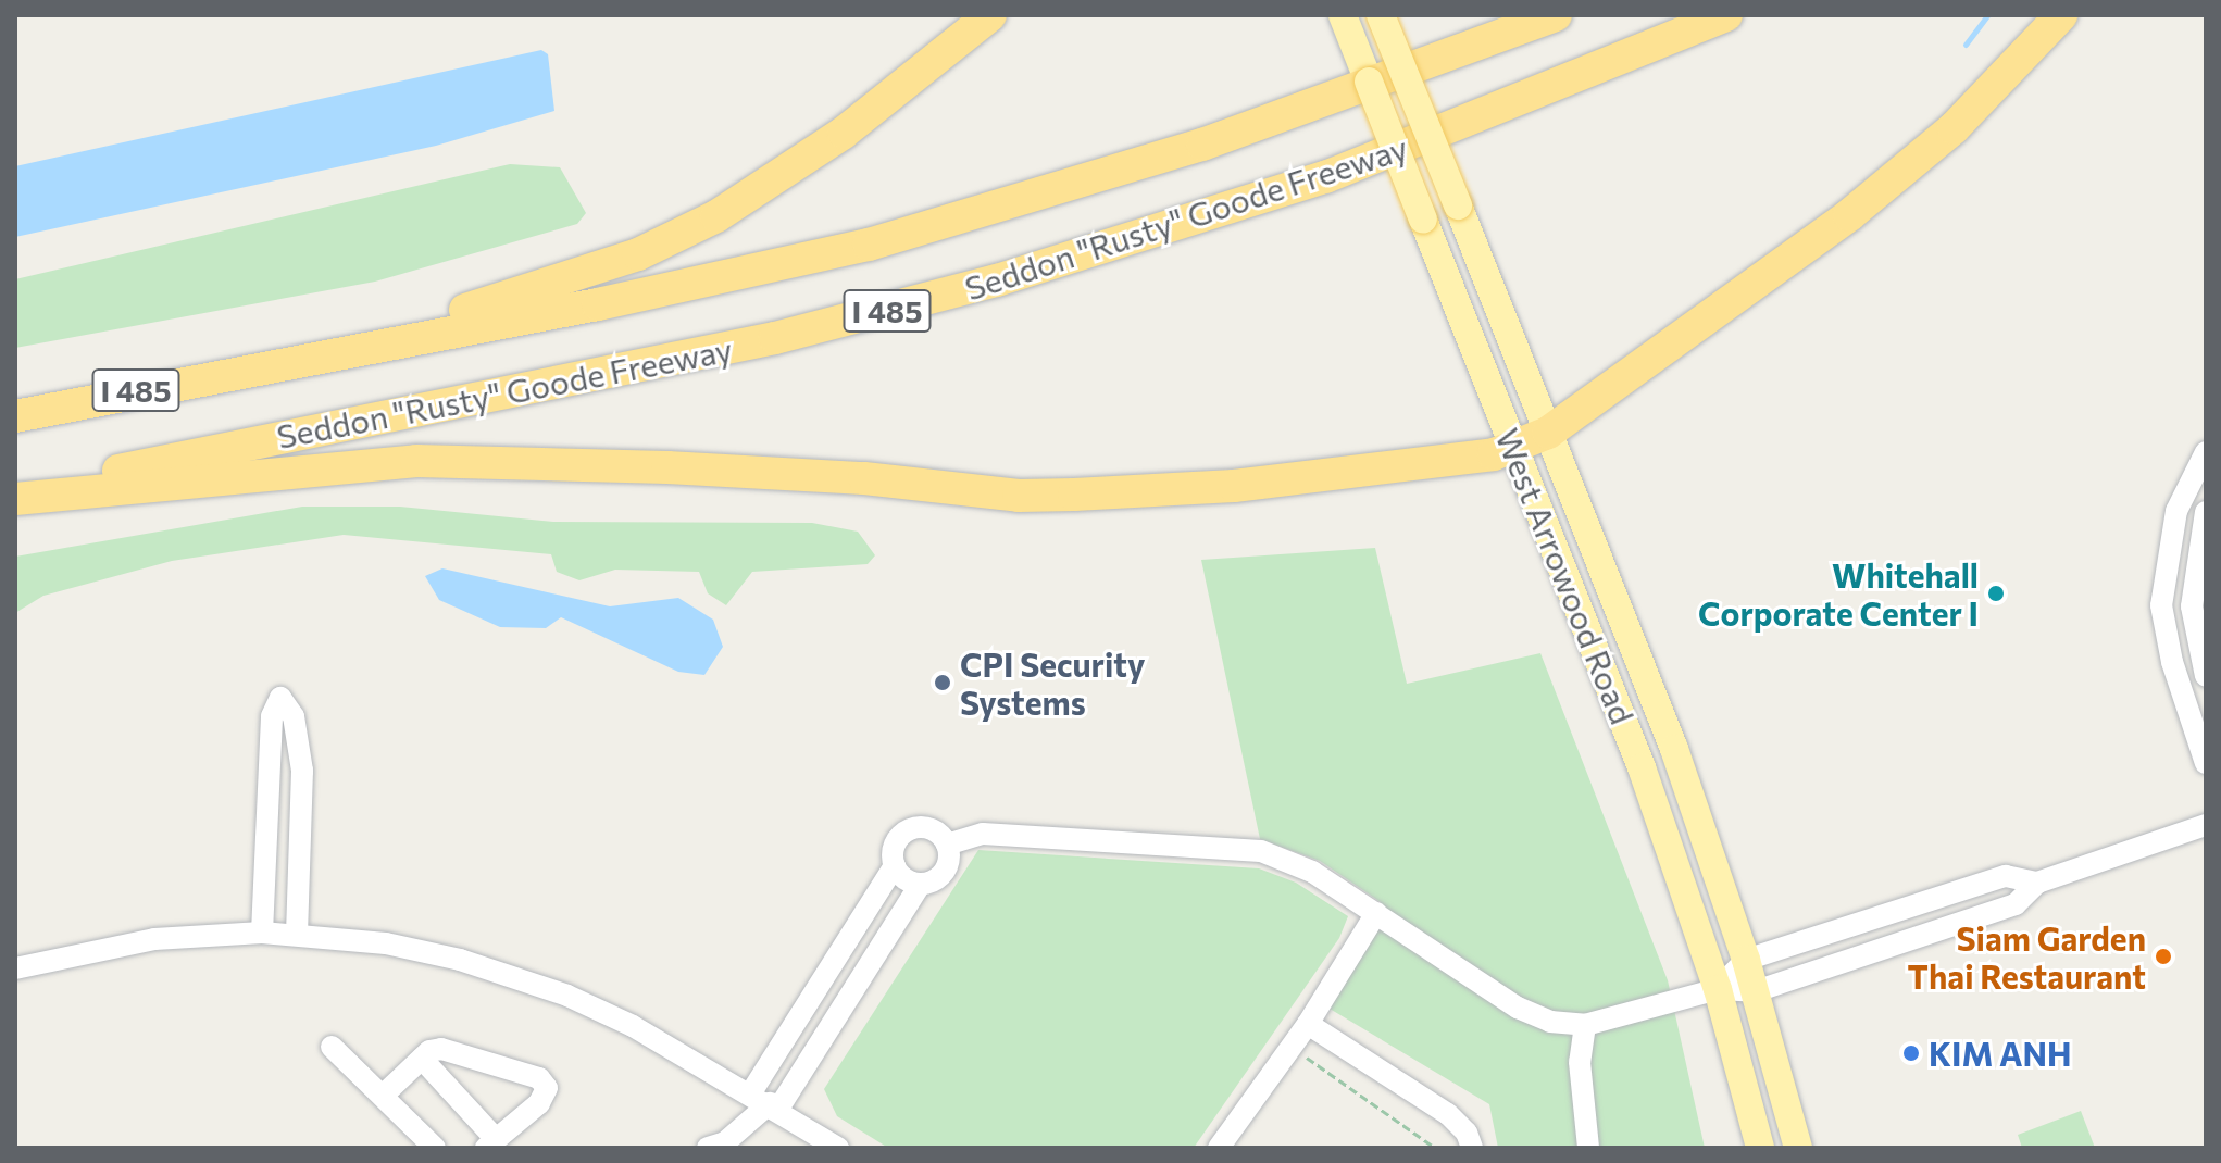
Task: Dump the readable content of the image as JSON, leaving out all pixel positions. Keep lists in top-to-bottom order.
{
  "streets": {
    "highway": ["Seddon \"Rusty\" Goode Freeway", "I 485"],
    "main road": ["West Arrowood Road"]
  },
  "places": [
    "Whitehall Corporate Center I",
    "CPI Security Systems",
    "Siam Garden Thai Restaurant",
    "KIM ANH"
  ]
}
